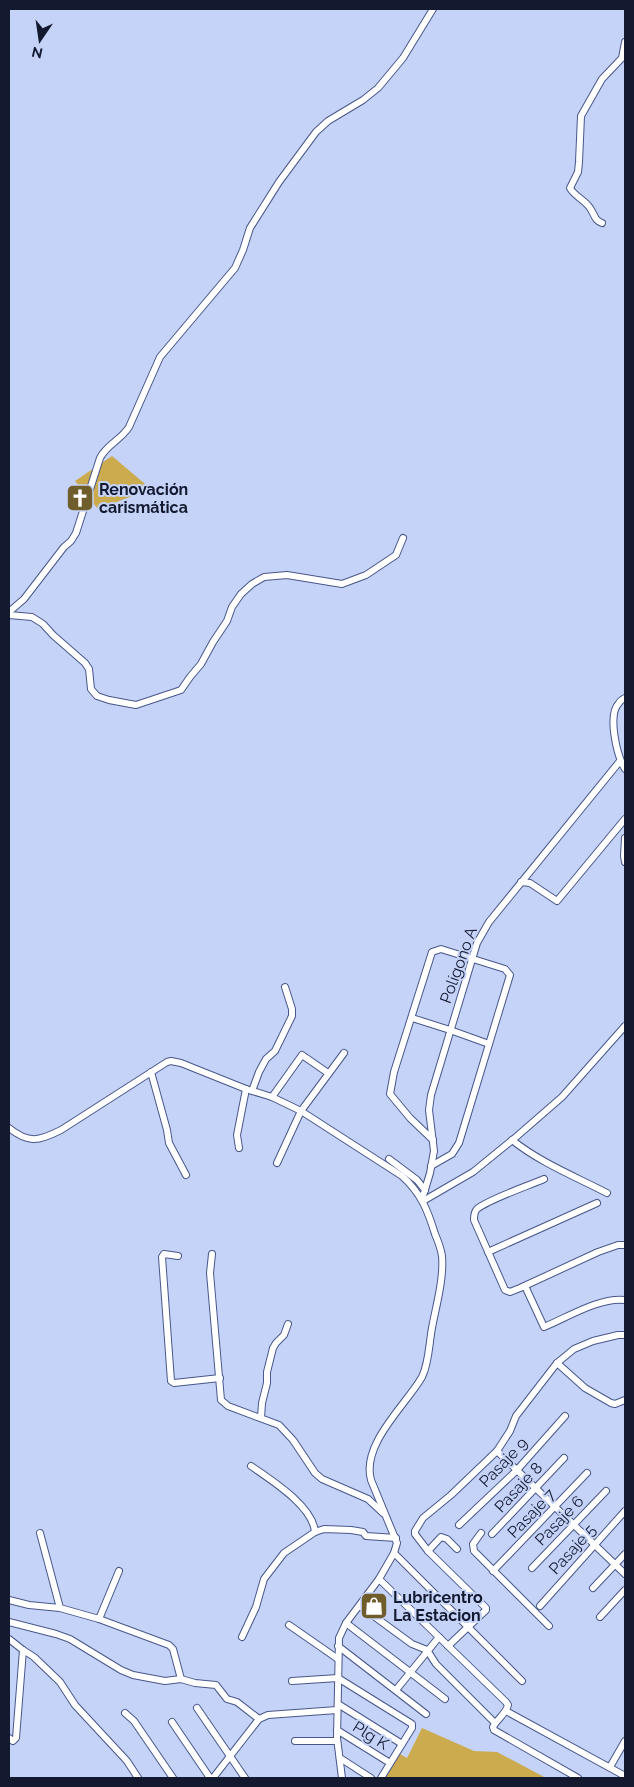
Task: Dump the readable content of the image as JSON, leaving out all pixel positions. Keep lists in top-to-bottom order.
{
  "streets": {
    "street": [
      "Polígono A",
      "Pasaje 9",
      "Pasaje 8",
      "Pasaje 7",
      "Pasaje 6",
      "Pasaje 5",
      "Plg K"
    ]
  },
  "places": {
    "church": ["Renovación carismática"],
    "shop": ["Lubricentro La Estacion"]
  },
  "north": "bottom"
}
